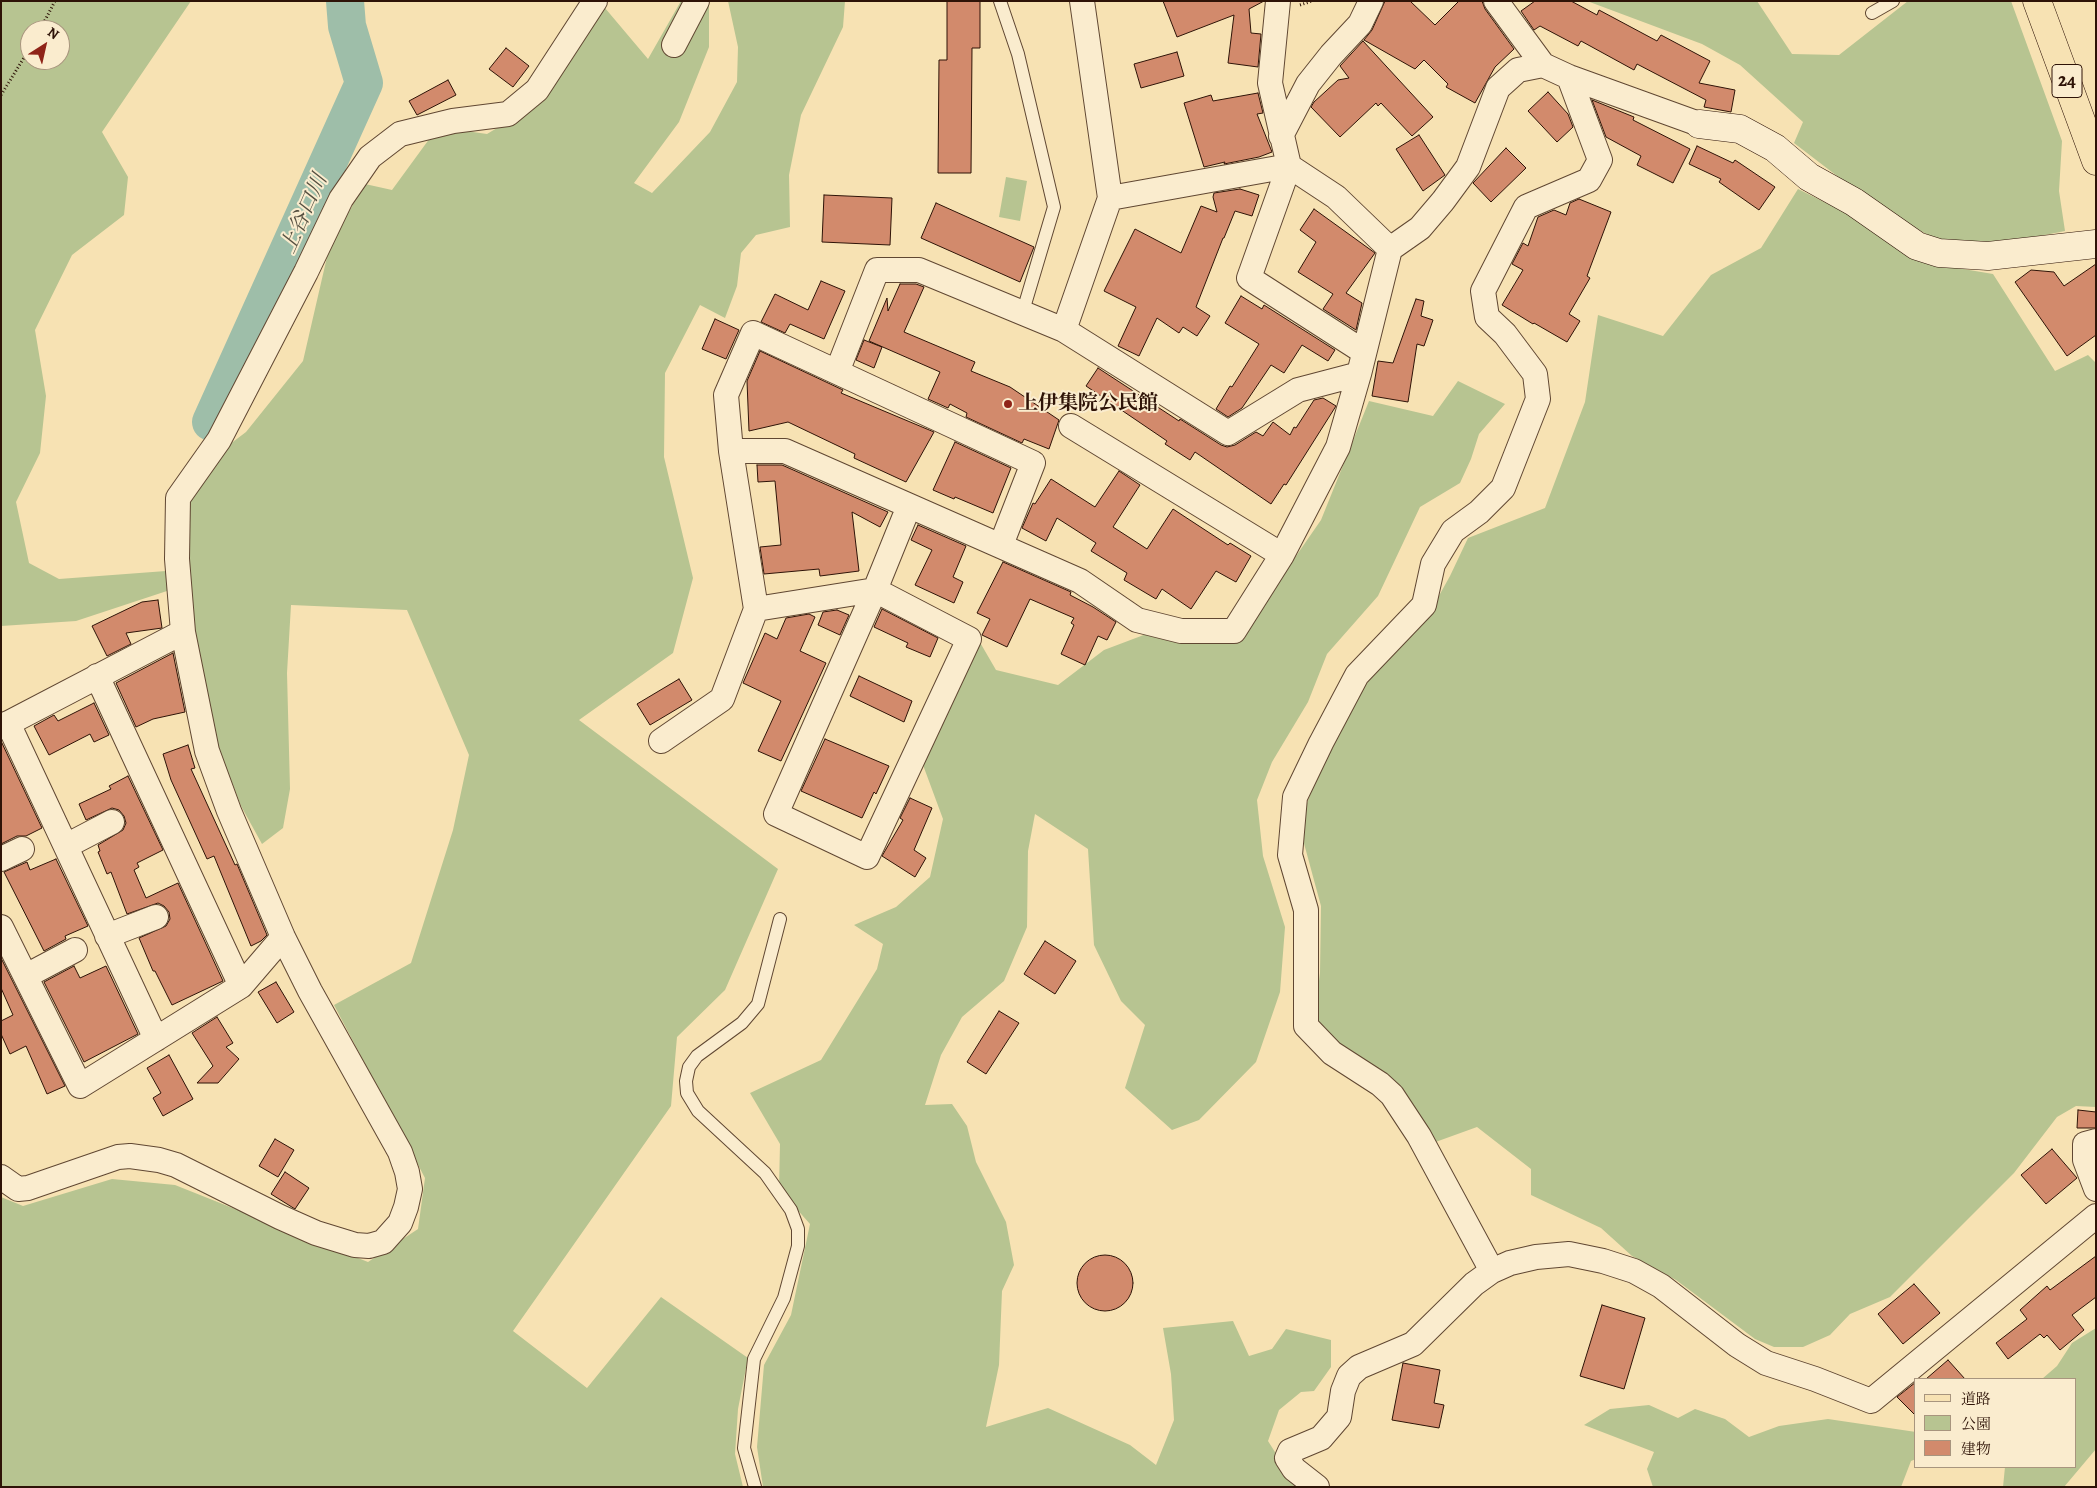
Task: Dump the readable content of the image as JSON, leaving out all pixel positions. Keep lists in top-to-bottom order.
{
  "streets": {
    "main road": ["24"]
  },
  "water": ["上谷口川"],
  "places": ["上伊集院公民館"],
  "legend": ["道路", "公園", "建物"],
  "north": "top right"
}
